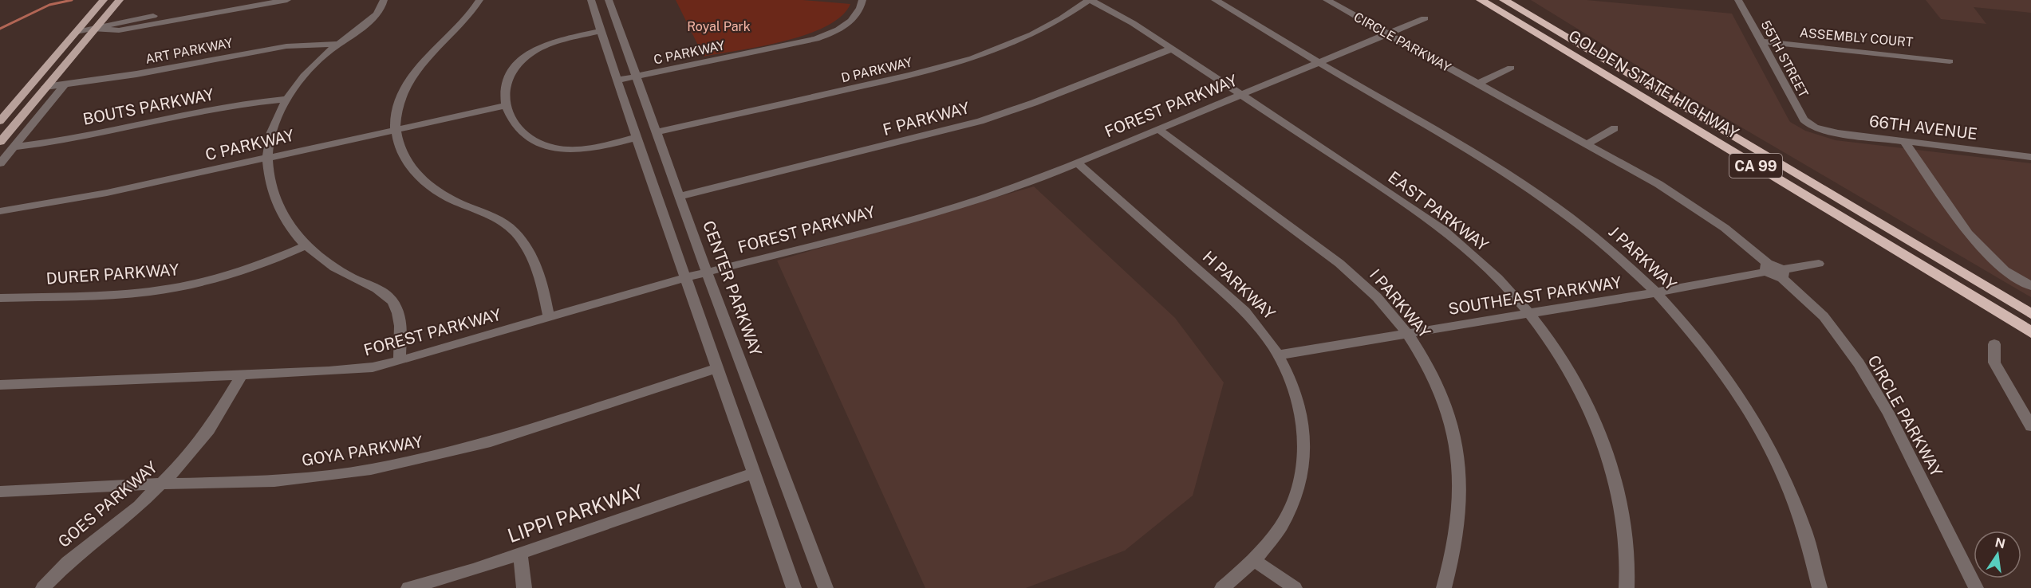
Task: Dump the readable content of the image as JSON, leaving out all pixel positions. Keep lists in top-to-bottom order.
{
  "streets": {
    "highway": ["GOLDEN STATE HIGHWAY", "CA 99"],
    "street": [
      "ASSEMBLY COURT",
      "CIRCLE PARKWAY",
      "ART PARKWAY",
      "C PARKWAY",
      "55TH STREET",
      "D PARKWAY",
      "FOREST PARKWAY",
      "BOUTS PARKWAY",
      "F PARKWAY",
      "66TH AVENUE",
      "EAST PARKWAY",
      "J PARKWAY",
      "DURER PARKWAY",
      "H PARKWAY",
      "CENTER PARKWAY",
      "SOUTHEAST PARKWAY",
      "I PARKWAY",
      "GOYA PARKWAY",
      "GOES PARKWAY",
      "LIPPI PARKWAY"
    ]
  },
  "crossings": [
    ["ASSEMBLY COURT", "55TH STREET"],
    ["CIRCLE PARKWAY", "FOREST PARKWAY"],
    ["CIRCLE PARKWAY", "SOUTHEAST PARKWAY"],
    ["C PARKWAY", "CENTER PARKWAY"],
    ["55TH STREET", "66TH AVENUE"],
    ["D PARKWAY", "EAST PARKWAY"],
    ["D PARKWAY", "CENTER PARKWAY"],
    ["FOREST PARKWAY", "EAST PARKWAY"],
    ["FOREST PARKWAY", "J PARKWAY"],
    ["FOREST PARKWAY", "H PARKWAY"],
    ["FOREST PARKWAY", "CENTER PARKWAY"],
    ["FOREST PARKWAY", "I PARKWAY"],
    ["FOREST PARKWAY", "GOES PARKWAY"],
    ["F PARKWAY", "EAST PARKWAY"],
    ["F PARKWAY", "CENTER PARKWAY"],
    ["EAST PARKWAY", "SOUTHEAST PARKWAY"],
    ["J PARKWAY", "SOUTHEAST PARKWAY"],
    ["H PARKWAY", "SOUTHEAST PARKWAY"],
    ["SOUTHEAST PARKWAY", "I PARKWAY"],
    ["GOYA PARKWAY", "GOES PARKWAY"]
  ],
  "parks": ["Royal Park"],
  "north": "top"
}
